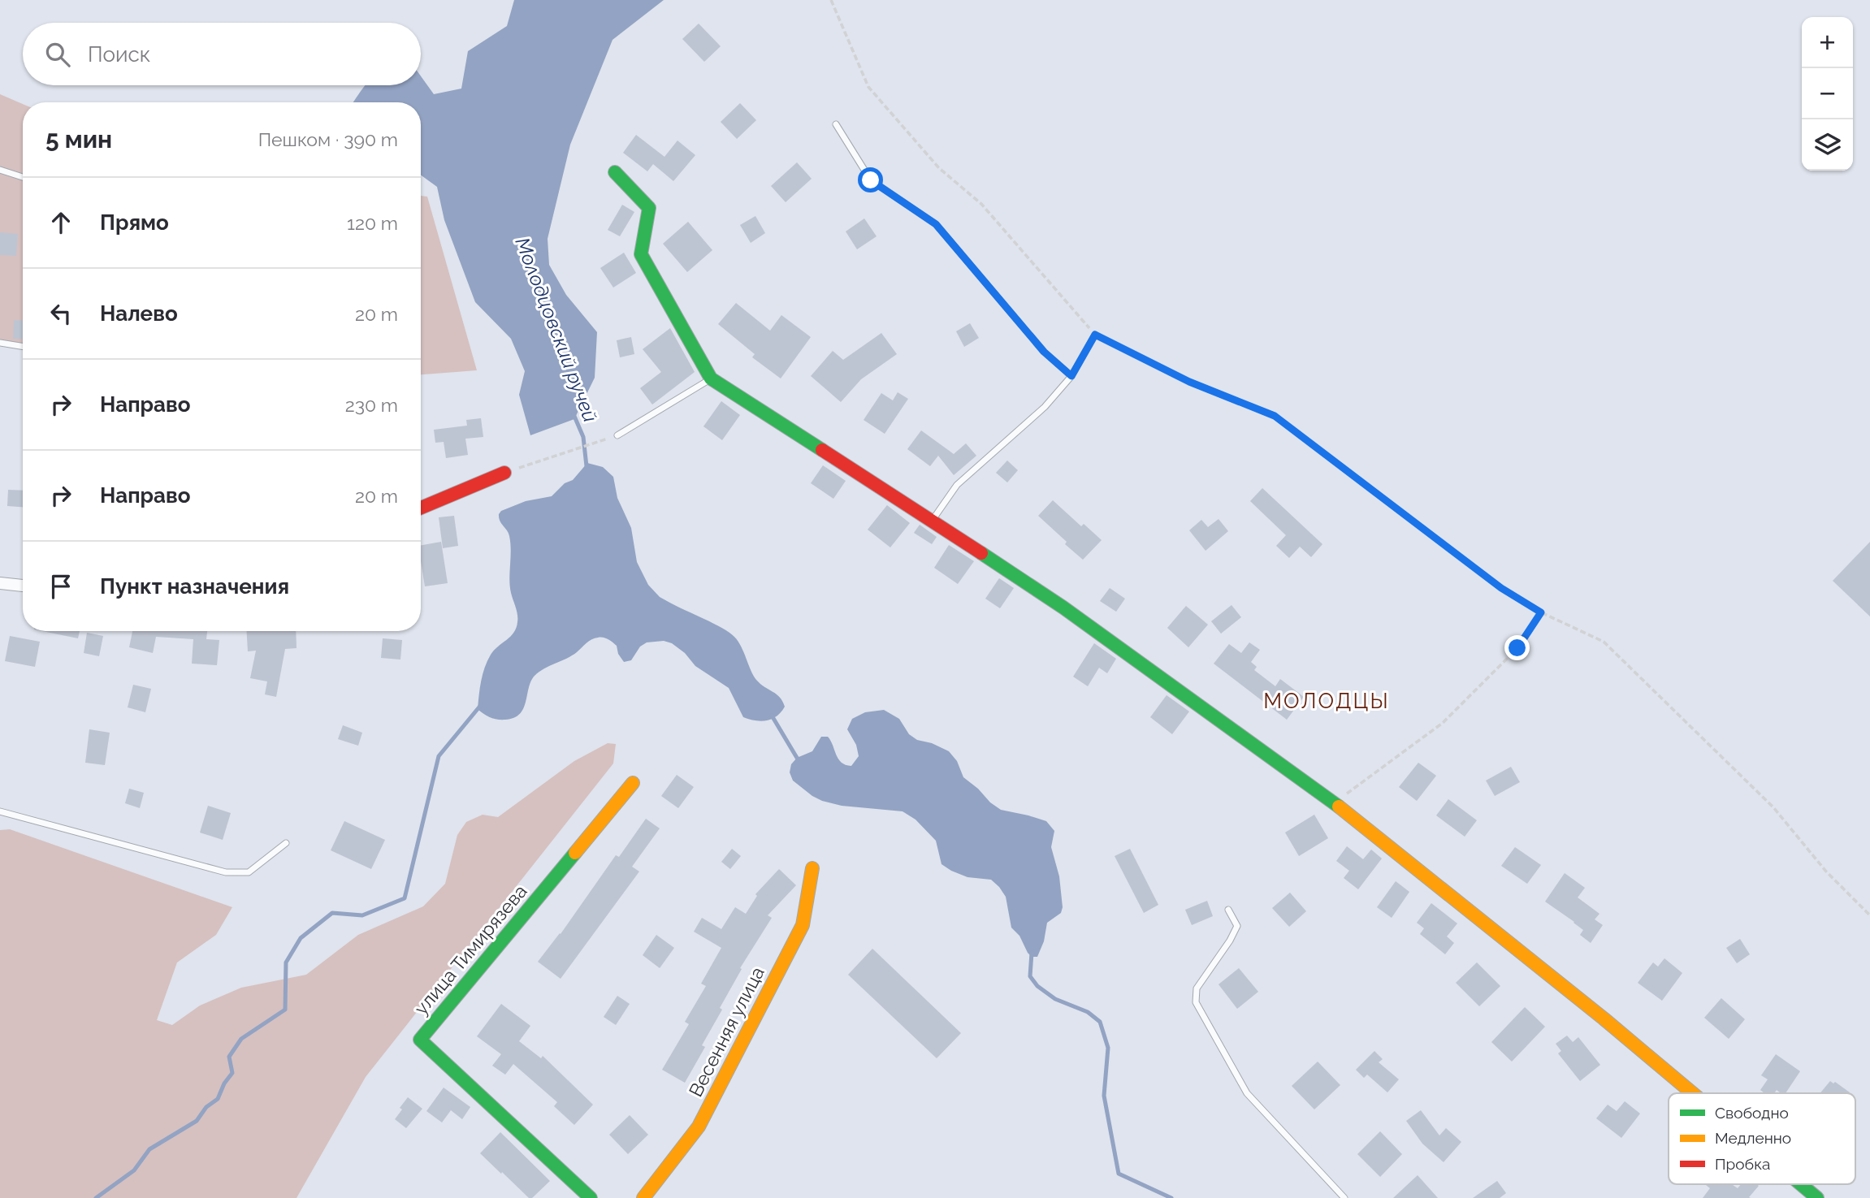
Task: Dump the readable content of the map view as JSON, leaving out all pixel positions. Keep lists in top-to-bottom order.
{
  "streets": {
    "street": ["улица Тимирязева", "Весенняя улица"]
  },
  "districts": ["МОЛОДЦЫ"],
  "water": ["Молодцовский ручей"],
  "legend": ["Свободно", "Медленно", "Пробка"],
  "page": {
    "map_buttons": ["+", "−"],
    "search": "Поиск",
    "heading": ["5 мин", "Пешком · 390 m"],
    "list": [
      ["Прямо", "120 m"],
      ["Налево", "20 m"],
      ["Направо", "230 m"],
      ["Направо", "20 m"],
      "Пункт назначения"
    ]
  }
}
